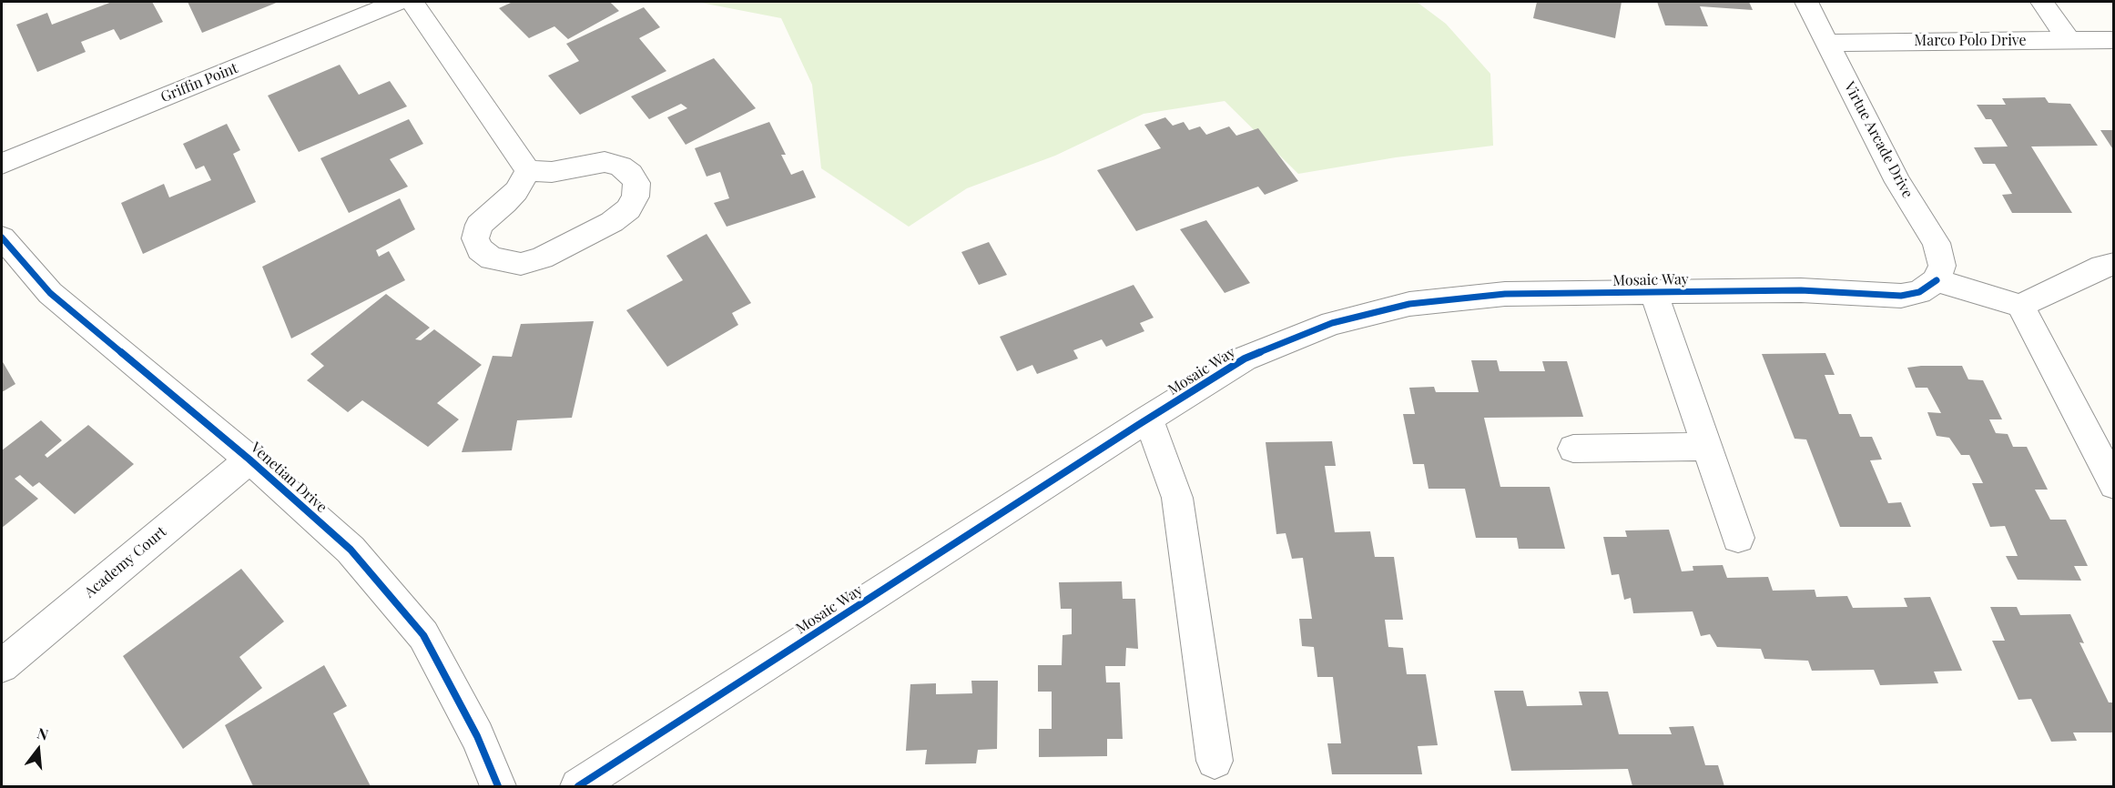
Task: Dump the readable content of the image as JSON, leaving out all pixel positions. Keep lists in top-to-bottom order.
{
  "streets": {
    "street": [
      "Marco Polo Drive",
      "Griffin Point",
      "Virtue Arcade Drive",
      "Mosaic Way",
      "Venetian Drive",
      "Academy Court"
    ]
  },
  "crossings": [
    ["Marco Polo Drive", "Virtue Arcade Drive"],
    ["Virtue Arcade Drive", "Mosaic Way"],
    ["Venetian Drive", "Academy Court"]
  ],
  "north": "top"
}
